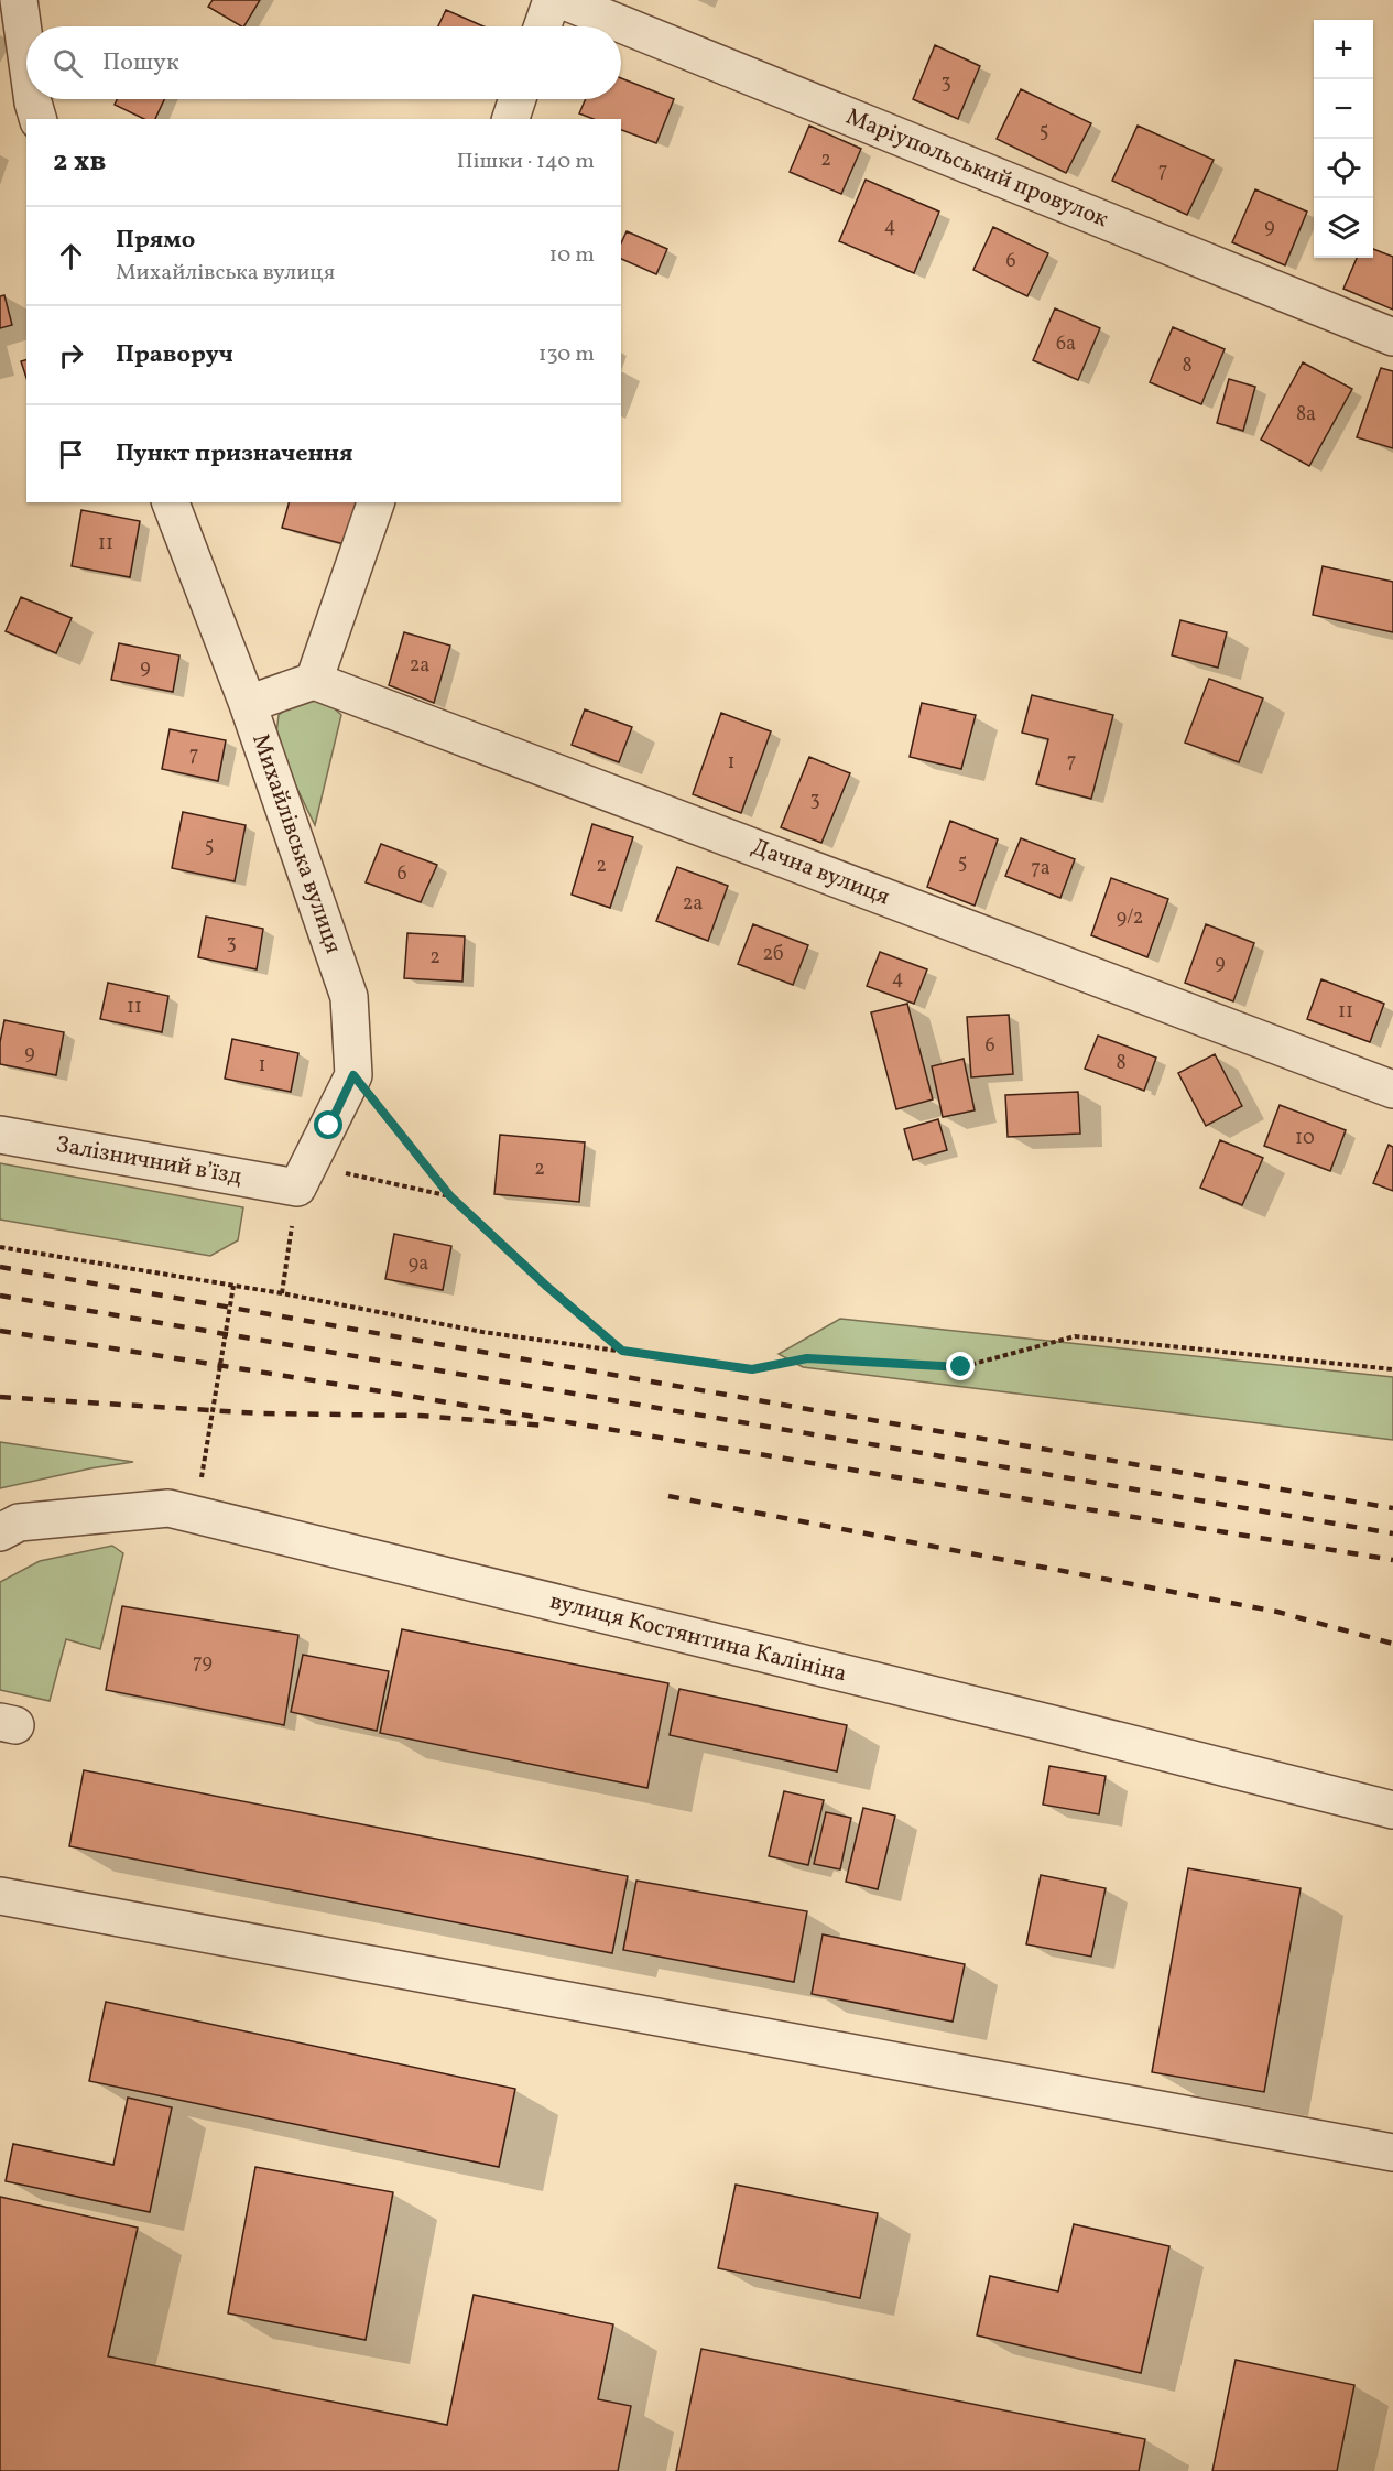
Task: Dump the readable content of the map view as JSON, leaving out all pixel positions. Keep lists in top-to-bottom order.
{
  "streets": {
    "street": [
      "Маріупольський провулок",
      "Михайлівська вулиця",
      "Дачна вулиця",
      "Залізничний в’їзд",
      "вулиця Костянтина Калініна"
    ]
  },
  "crossings": [
    ["Михайлівська вулиця", "Залізничний в’їзд"]
  ],
  "house_numbers": [
    "3",
    "5",
    "2",
    "7",
    "4",
    "9",
    "6",
    "6а",
    "8",
    "8а",
    "11",
    "2а",
    "9",
    "7",
    "7",
    "1",
    "3",
    "5",
    "5",
    "2",
    "7а",
    "6",
    "2а",
    "9/2",
    "3",
    "2б",
    "2",
    "9",
    "4",
    "11",
    "11",
    "6",
    "9",
    "8",
    "1",
    "10",
    "2",
    "9а",
    "79"
  ],
  "page": {
    "map_buttons": ["+", "−"],
    "search": "Пошук",
    "heading": ["2 хв", "Пішки · 140 m"],
    "list": [
      ["Прямо", "Михайлівська вулиця", "10 m"],
      ["Праворуч", "130 m"],
      "Пункт призначення"
    ]
  }
}
